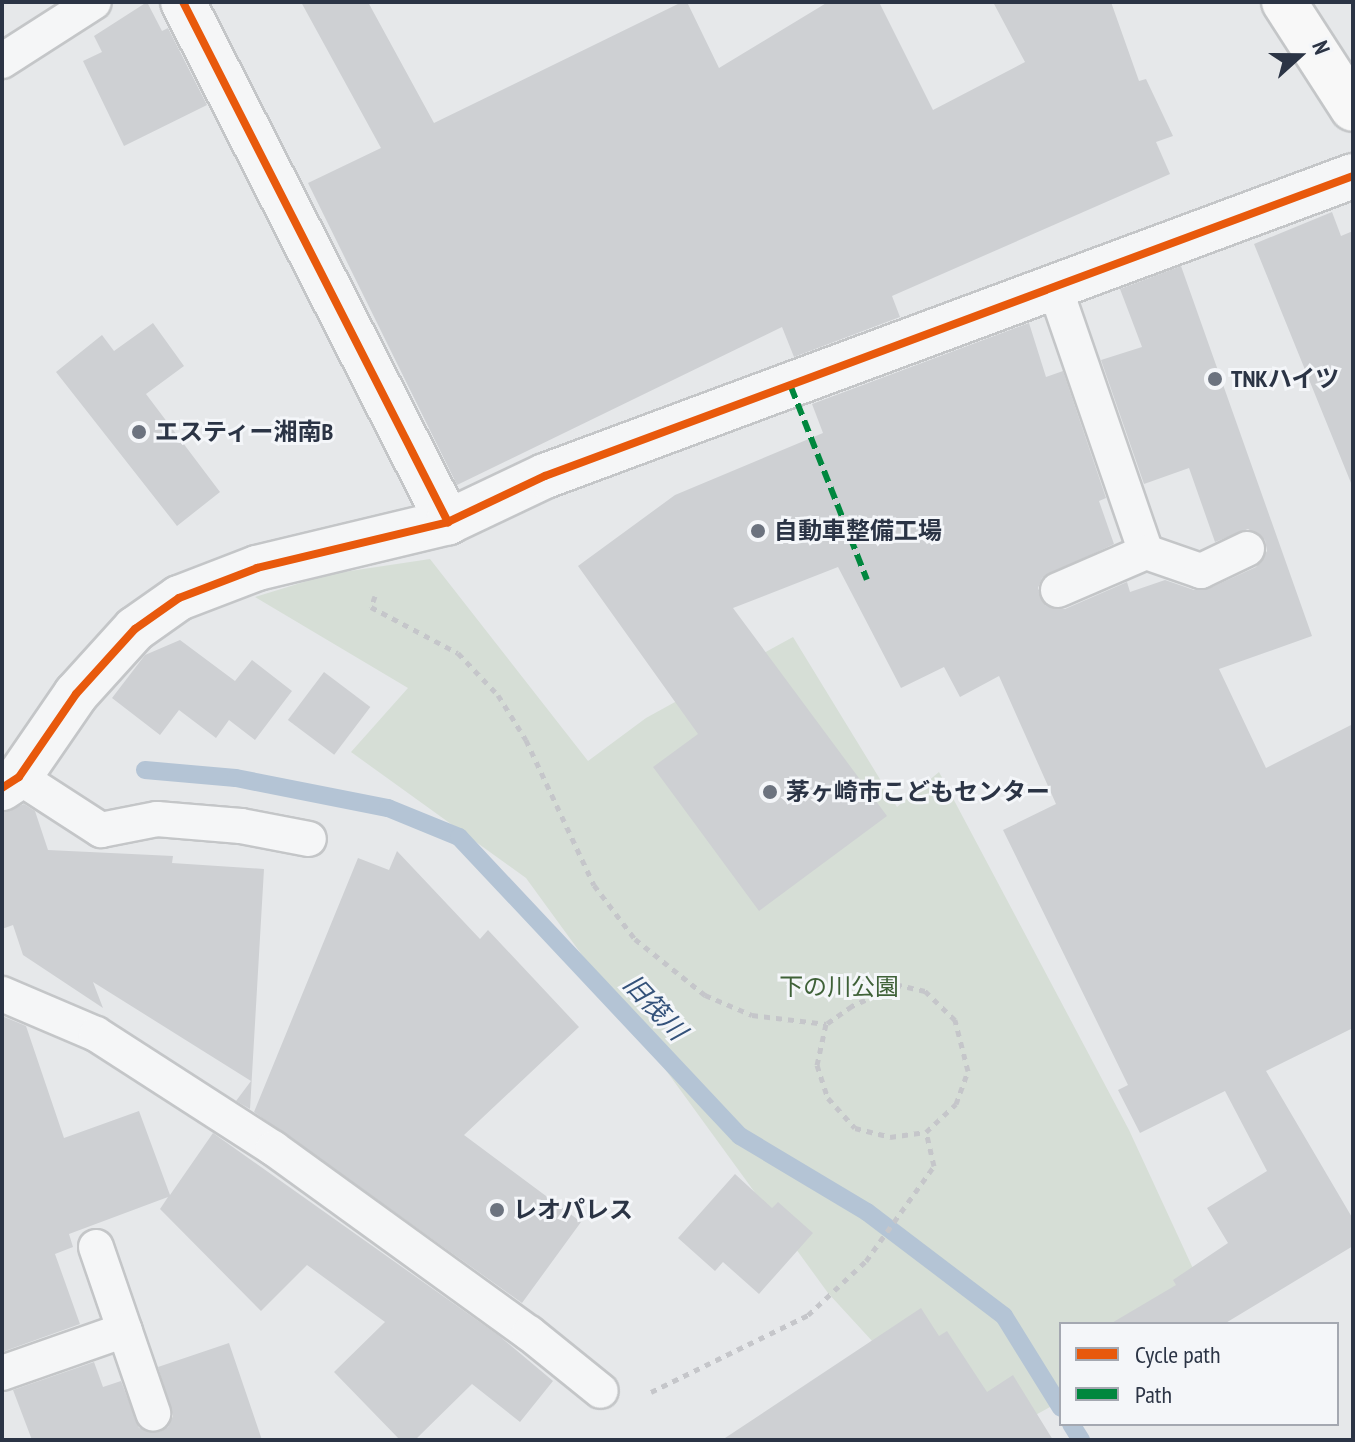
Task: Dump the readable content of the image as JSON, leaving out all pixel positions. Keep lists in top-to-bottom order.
{
  "water": ["旧筏川"],
  "parks": ["下の川公園"],
  "places": [
    "TNKハイツ",
    "エスティー湘南B",
    "自動車整備工場",
    "茅ヶ崎市こどもセンター",
    "レオパレス"
  ],
  "legend": ["Cycle path", "Path"],
  "north": "right"
}
